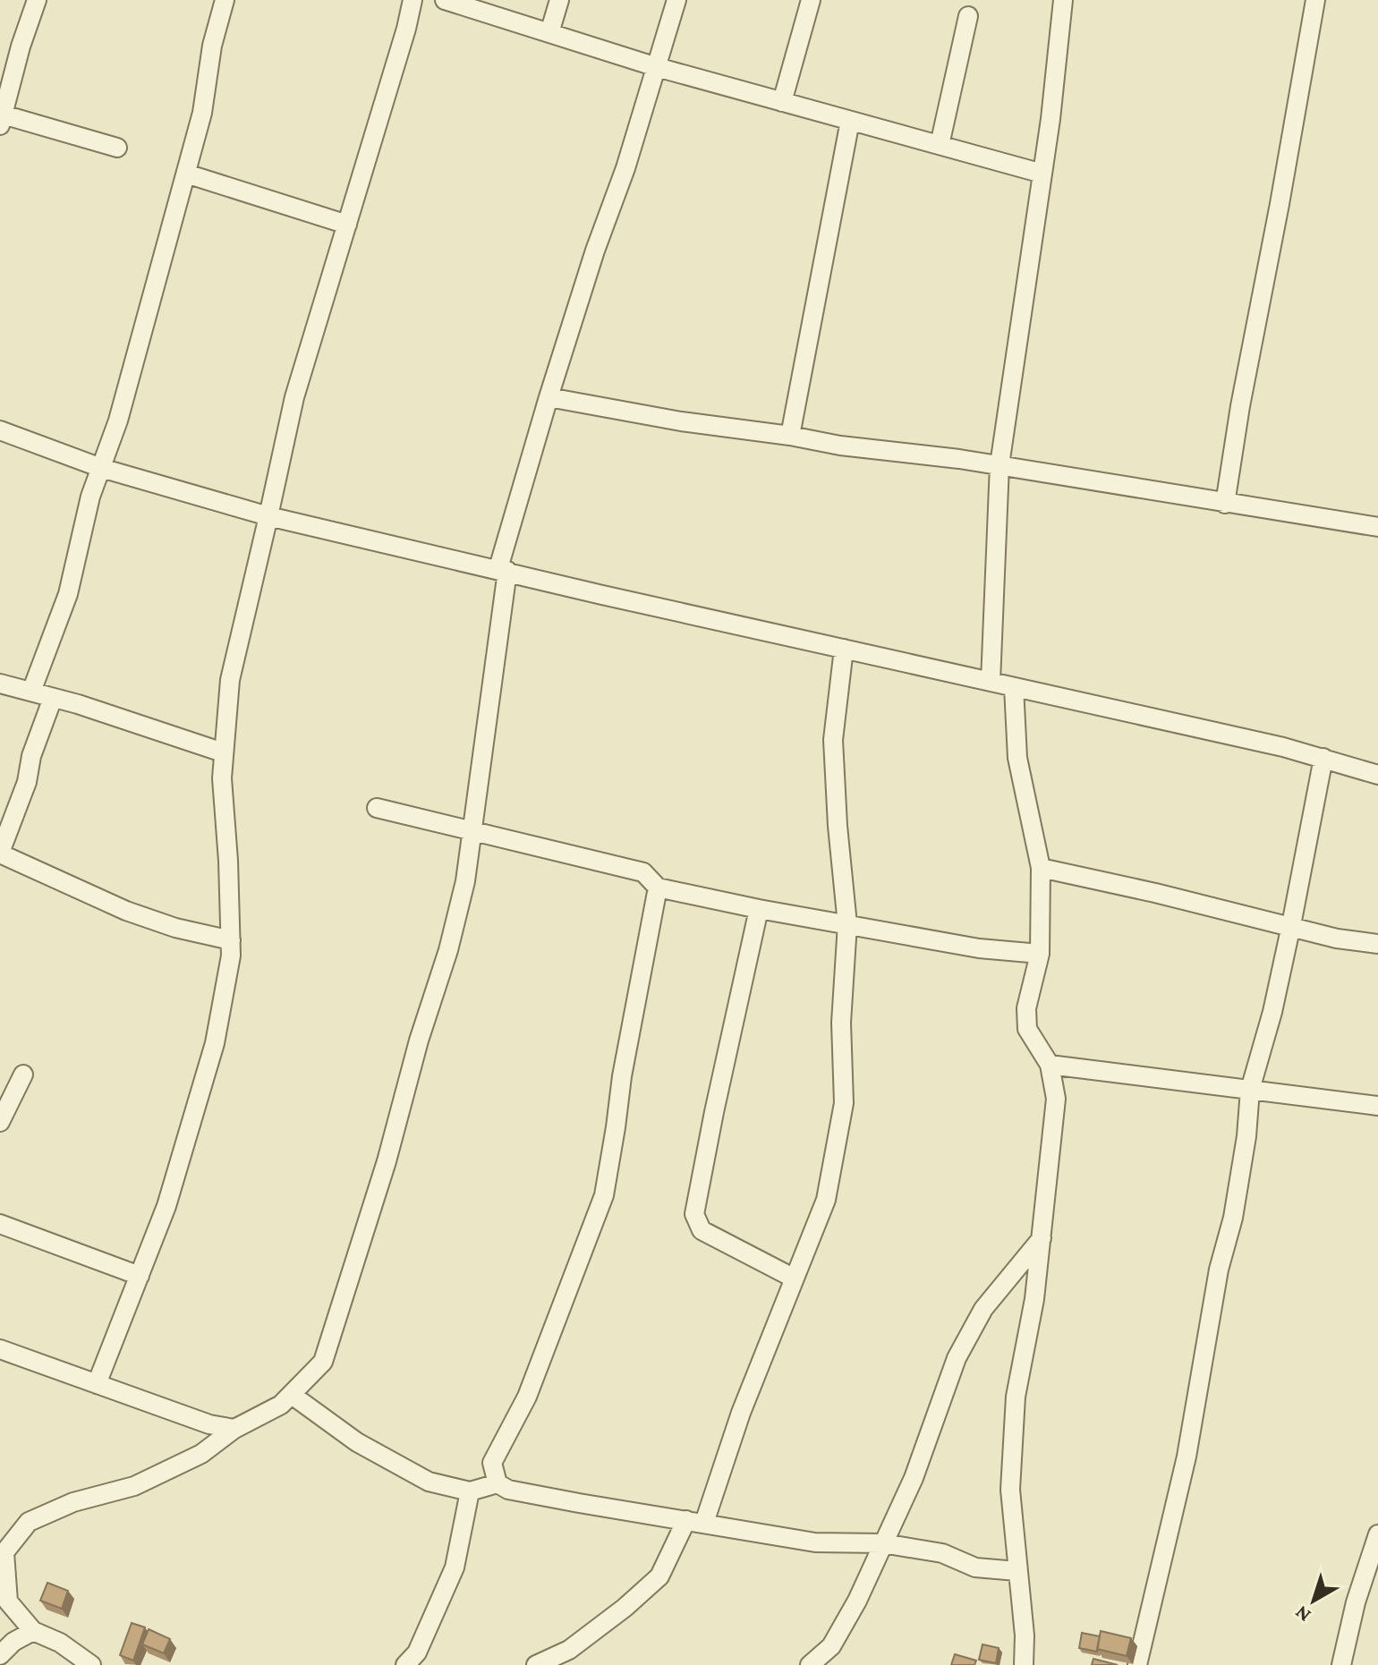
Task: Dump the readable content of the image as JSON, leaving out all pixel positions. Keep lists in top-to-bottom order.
{
  "north": "bottom left"
}
